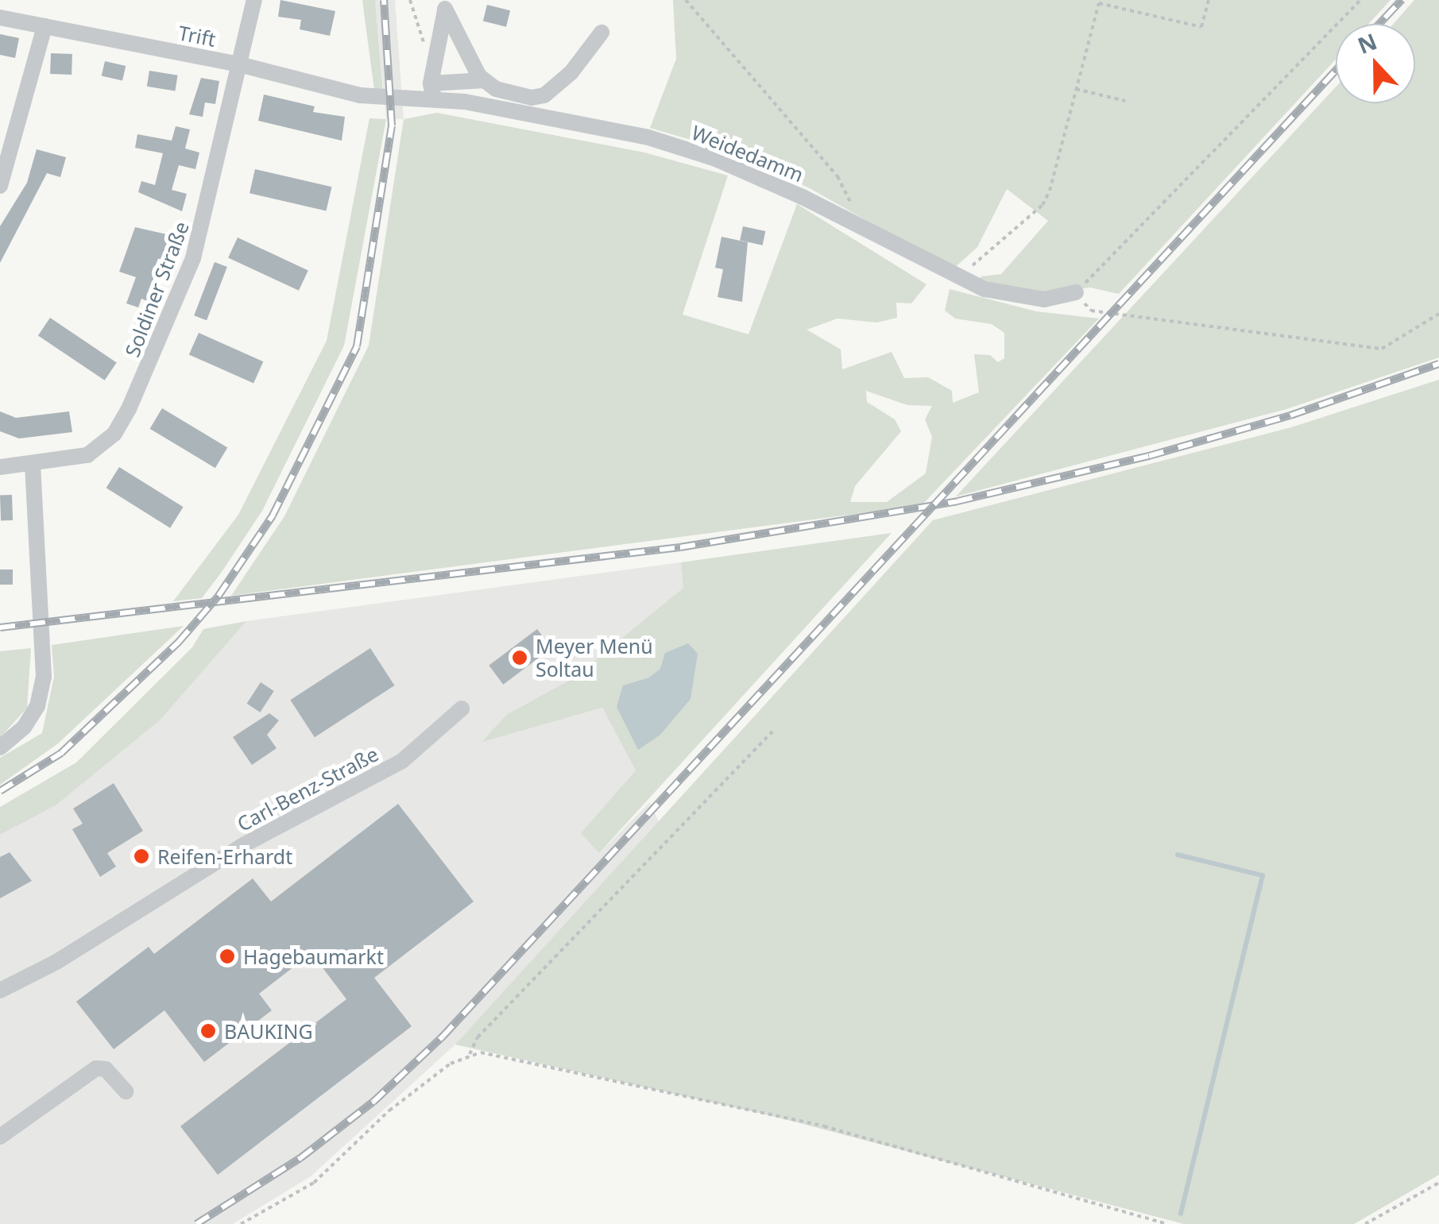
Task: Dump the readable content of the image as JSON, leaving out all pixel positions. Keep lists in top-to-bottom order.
{
  "streets": {
    "street": [
      "Trift",
      "Weidedamm",
      "Soldiner Straße",
      "Carl-Benz-Straße"
    ]
  },
  "crossings": [
    ["Trift", "Weidedamm"],
    ["Trift", "Soldiner Straße"]
  ],
  "places": [
    "Meyer Menü Soltau",
    "Reifen-Erhardt",
    "Hagebaumarkt",
    "BAUKING"
  ],
  "north": "top"
}
